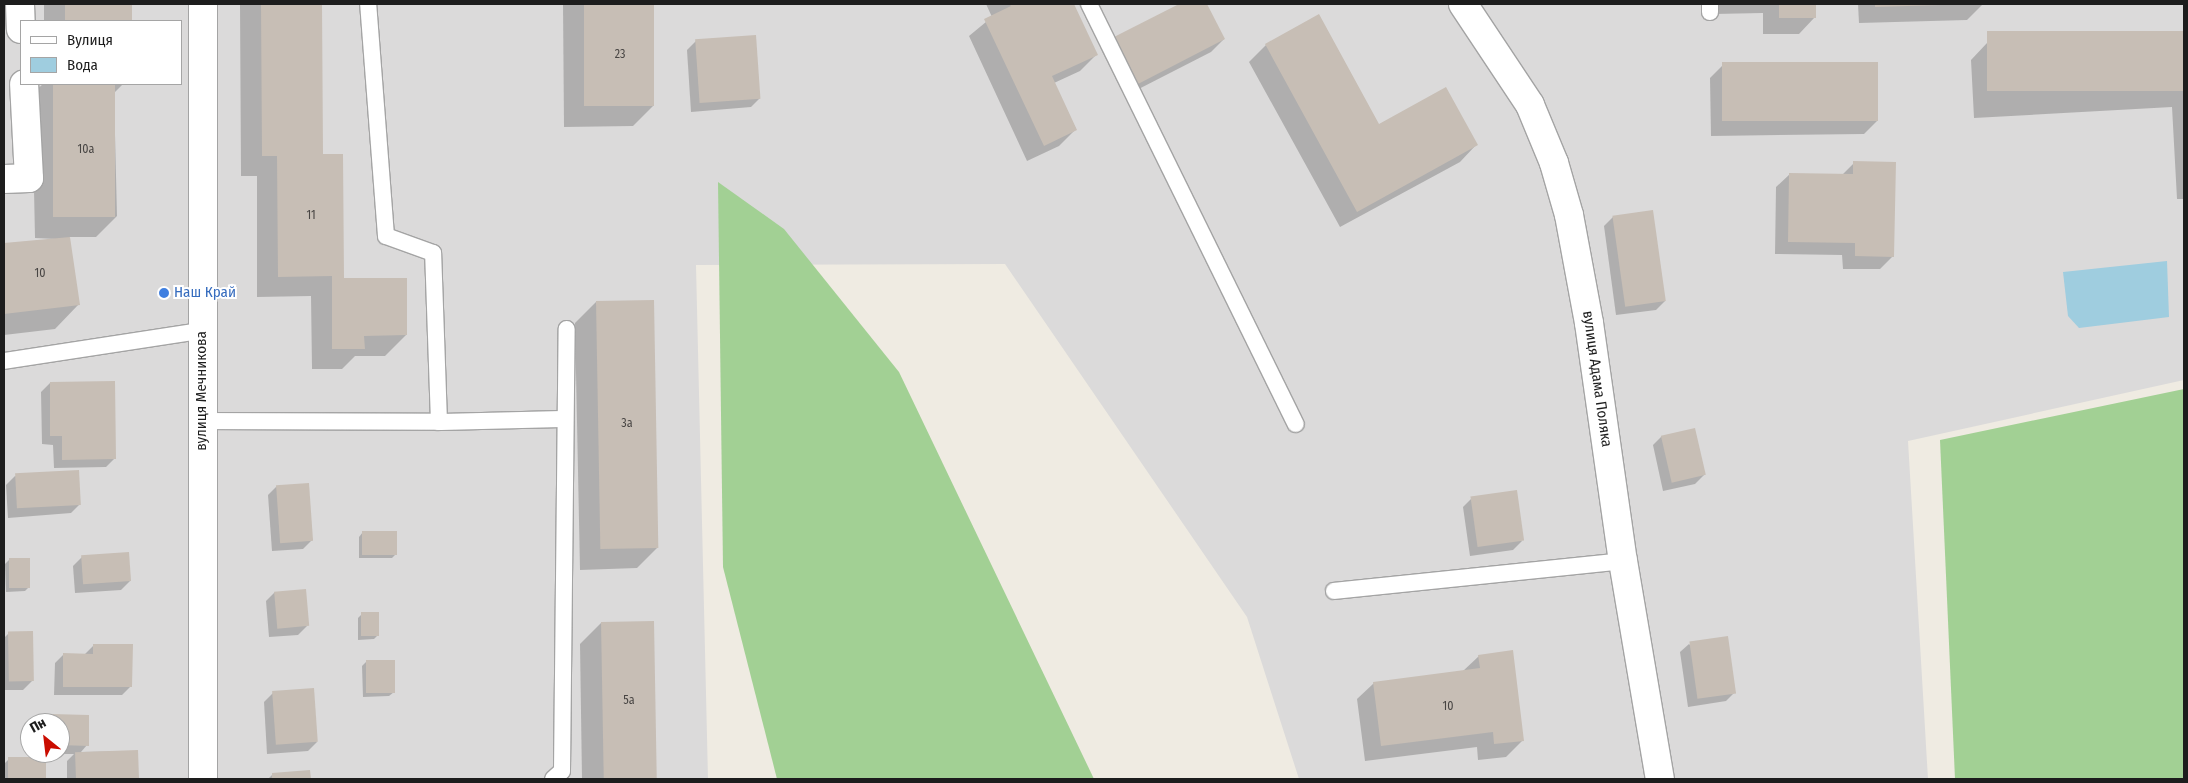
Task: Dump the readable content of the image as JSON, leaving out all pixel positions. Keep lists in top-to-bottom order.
{
  "streets": {
    "street": ["вулиця Адама Поляка", "вулиця Мечникова"]
  },
  "places": ["Наш Край"],
  "house_numbers": [
    "23",
    "10а",
    "11",
    "10",
    "3а",
    "5а",
    "10"
  ],
  "legend": ["Вулиця", "Вода"],
  "north": "top left"
}
